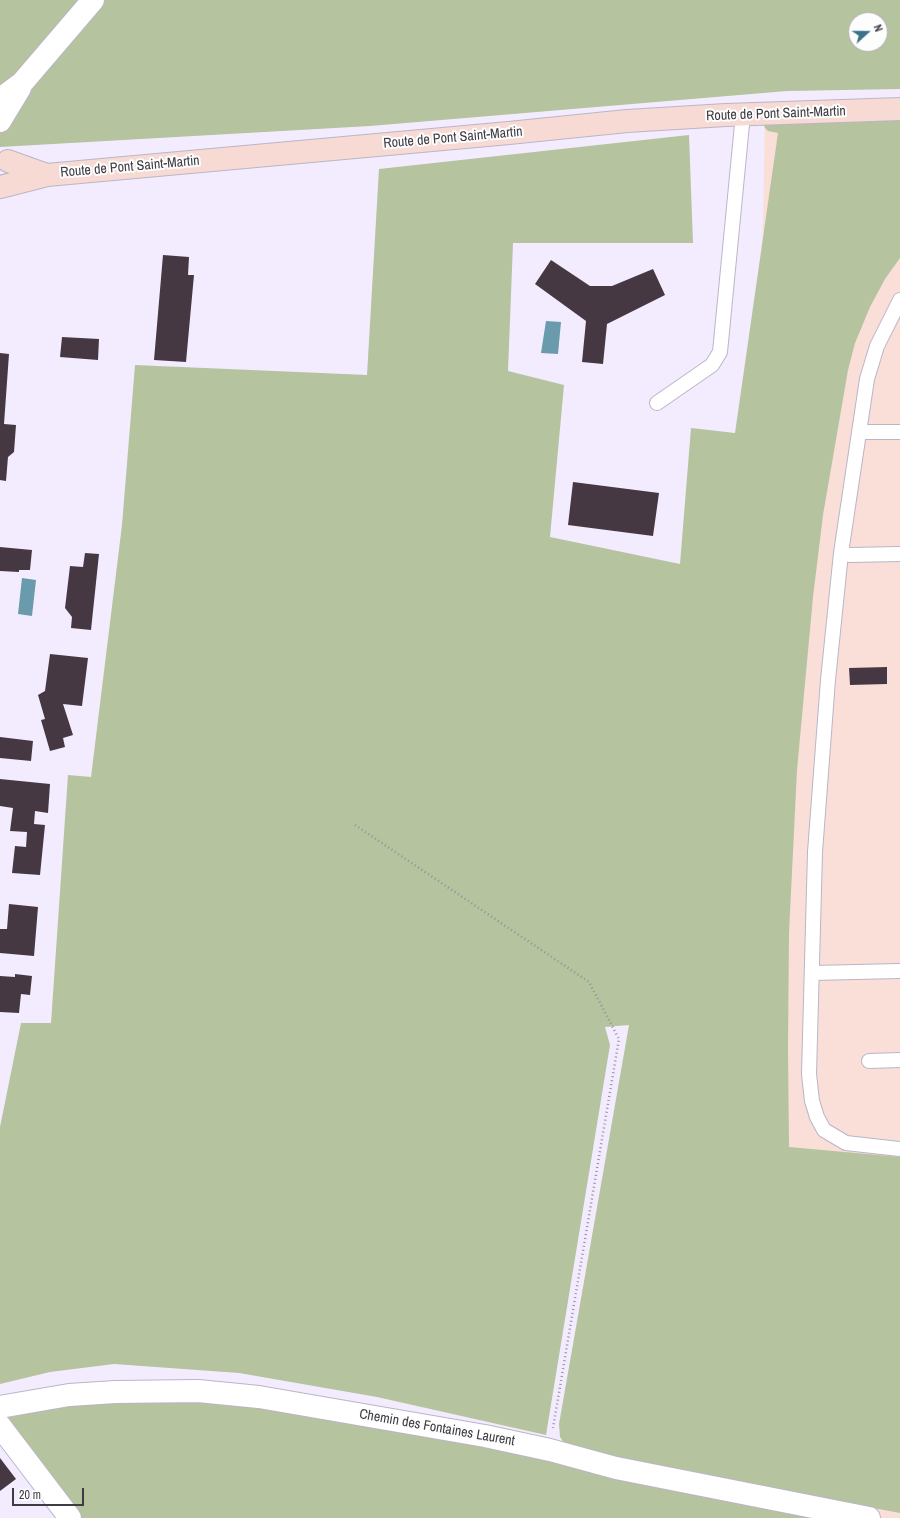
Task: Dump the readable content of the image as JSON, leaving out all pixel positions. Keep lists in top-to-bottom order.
{
  "streets": {
    "main road": ["Route de Pont Saint-Martin"],
    "street": ["Chemin des Fontaines Laurent"]
  },
  "scale_bar": "20 m",
  "north": "right"
}
